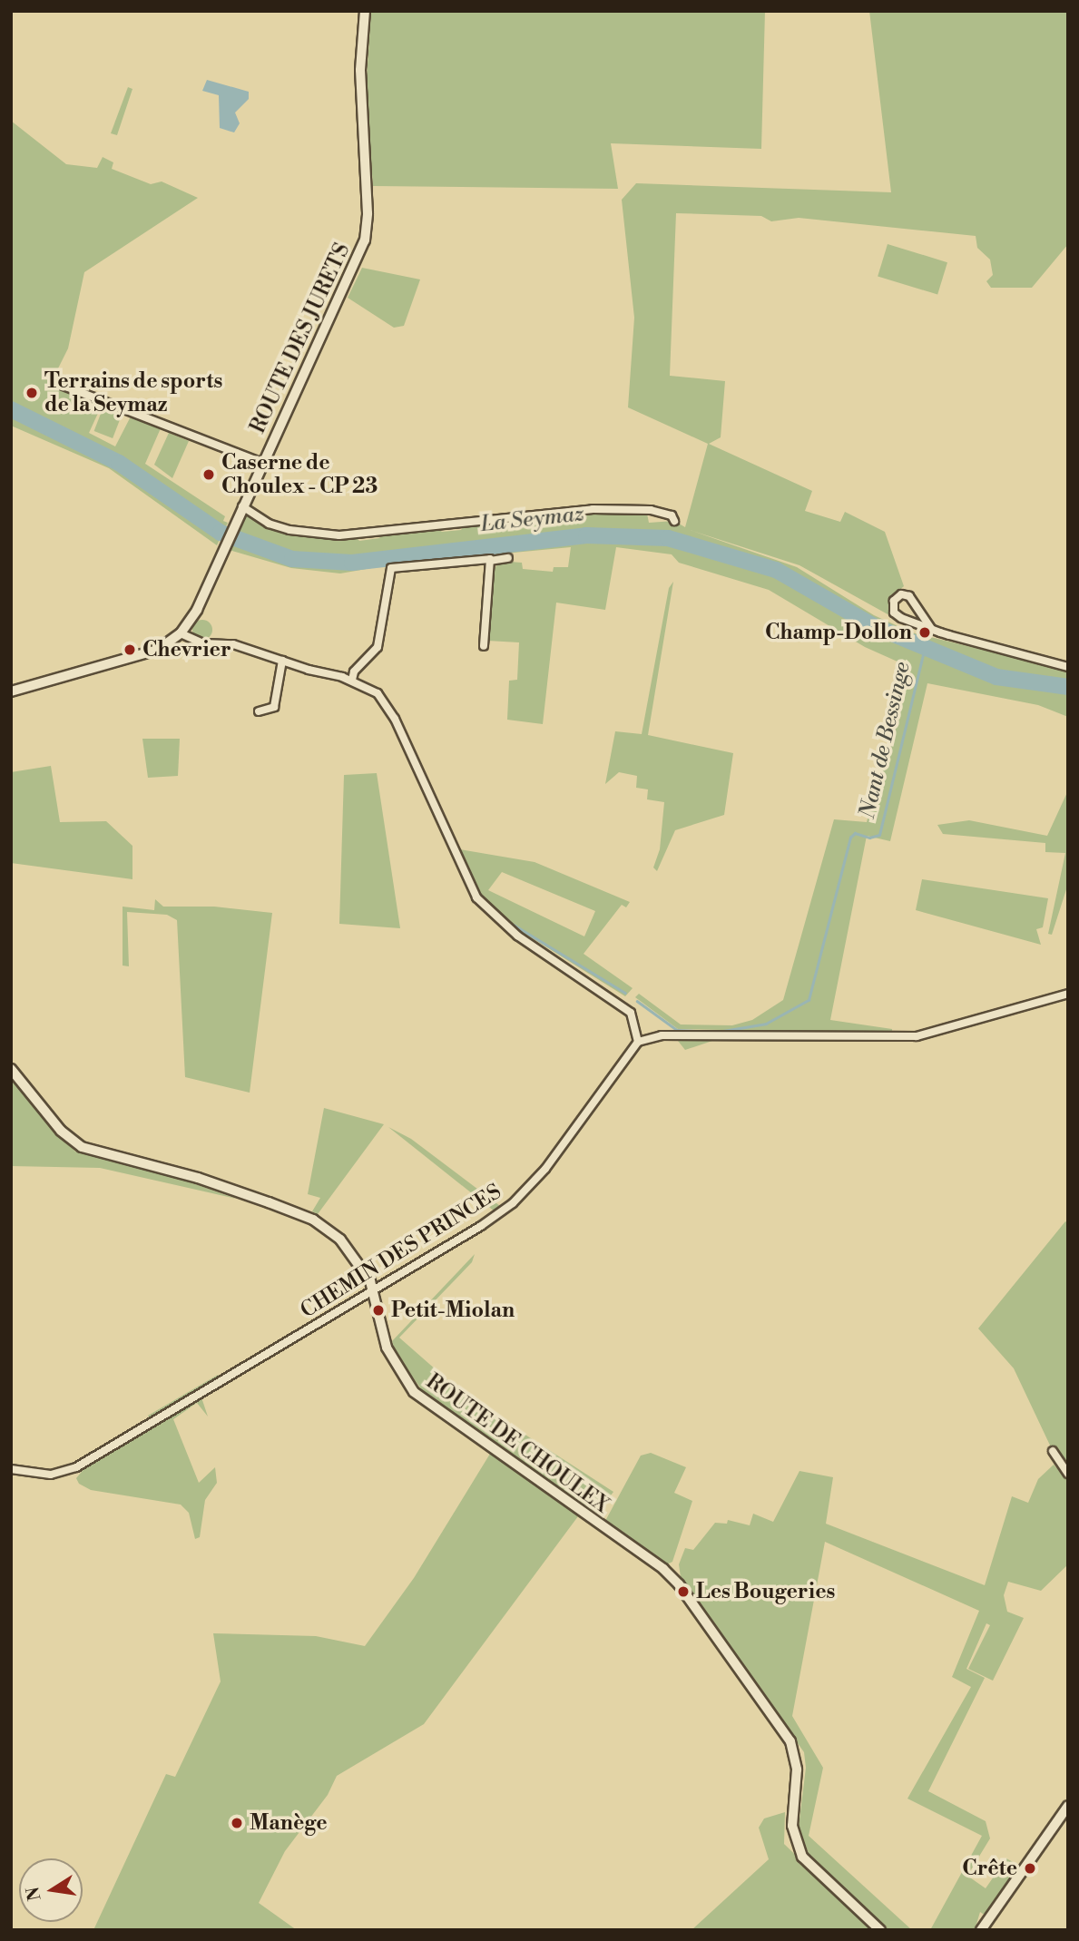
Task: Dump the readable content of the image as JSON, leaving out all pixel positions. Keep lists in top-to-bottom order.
{
  "streets": {
    "street": ["ROUTE DES JURETS", "CHEMIN DES PRINCES", "ROUTE DE CHOULEX"]
  },
  "crossings": [
    ["CHEMIN DES PRINCES", "ROUTE DE CHOULEX"]
  ],
  "water": ["La Seymaz", "Nant de Bessinge"],
  "places": [
    "Terrains de sports de la Seymaz",
    "Caserne de Choulex - CP 23",
    "Champ-Dollon",
    "Chevrier",
    "Petit-Miolan",
    "Les Bougeries",
    "Manège",
    "Crête"
  ],
  "north": "left"
}
